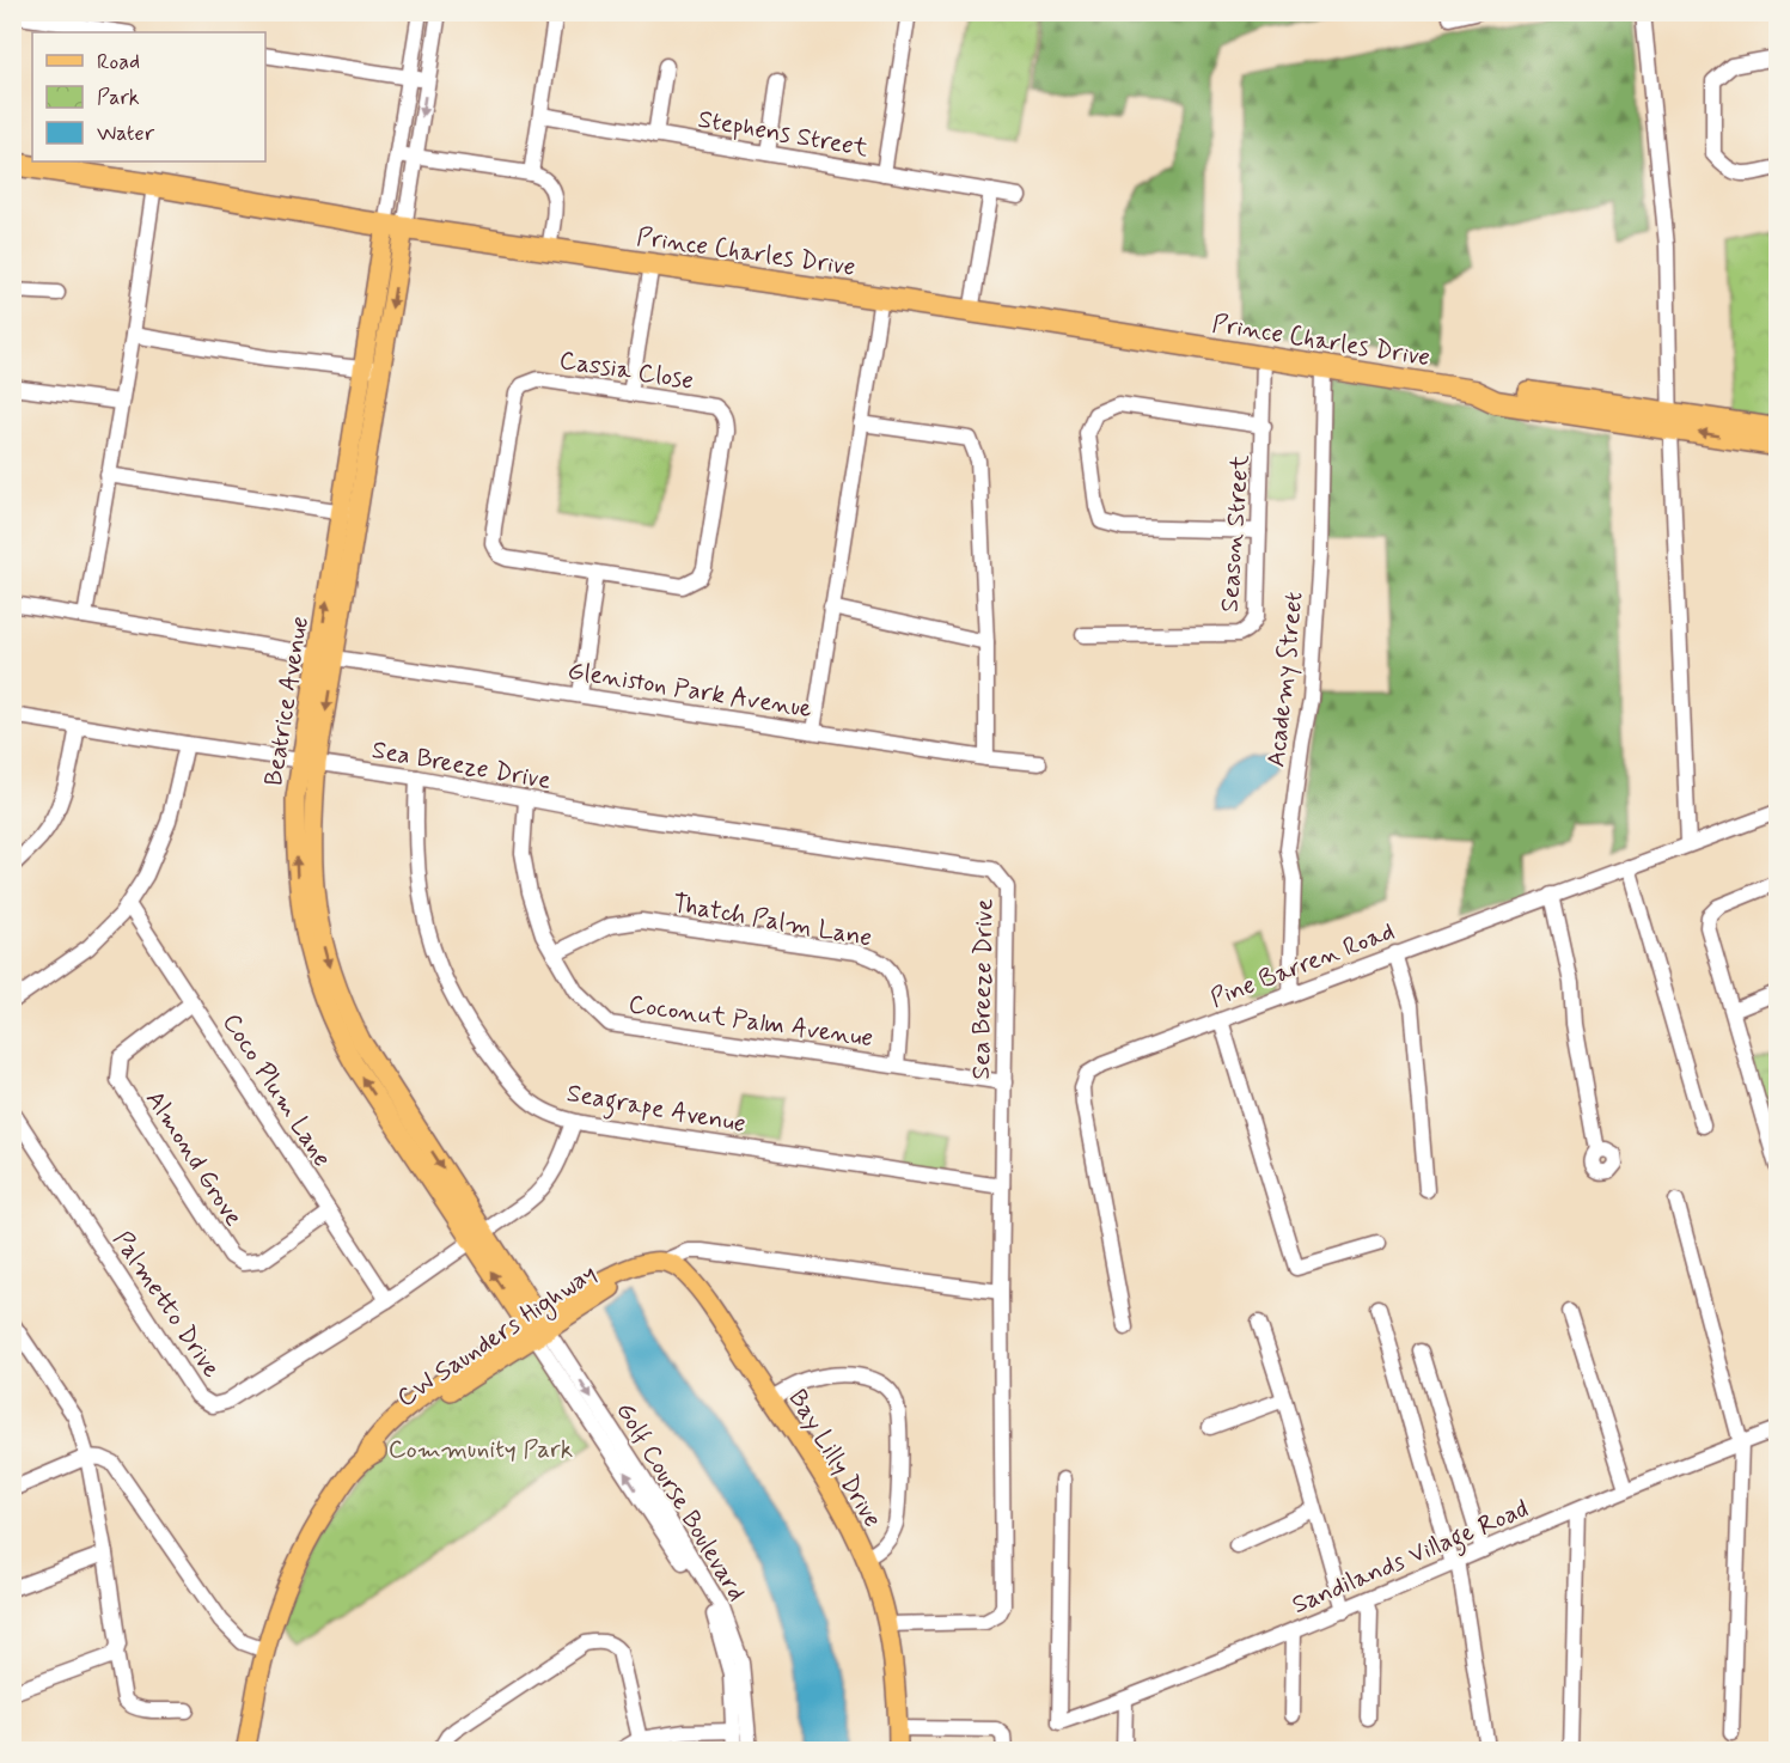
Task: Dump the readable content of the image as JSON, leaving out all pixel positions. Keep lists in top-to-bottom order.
{
  "streets": {
    "highway": ["Prince Charles Drive"],
    "main road": ["Beatrice Avenue", "CW Saunders Highway", "Bay Lilly Drive"],
    "street": [
      "Stephens Street",
      "Cassia Close",
      "Season Street",
      "Academy Street",
      "Gleniston Park Avenue",
      "Sea Breeze Drive",
      "Thatch Palm Lane",
      "Pine Barren Road",
      "Coconut Palm Avenue",
      "Coco Plum Lane",
      "Seagrape Avenue",
      "Almond Grove",
      "Palmetto Drive",
      "Golf Course Boulevard",
      "Sandilands Village Road"
    ]
  },
  "crossings": [
    ["Prince Charles Drive", "Season Street"],
    ["Prince Charles Drive", "Academy Street"],
    ["Prince Charles Drive", "Beatrice Avenue"],
    ["Academy Street", "Pine Barren Road"],
    ["Gleniston Park Avenue", "Beatrice Avenue"],
    ["Beatrice Avenue", "Sea Breeze Drive"],
    ["Beatrice Avenue", "Palmetto Drive"],
    ["Beatrice Avenue", "CW Saunders Highway"],
    ["Beatrice Avenue", "Golf Course Boulevard"],
    ["Sea Breeze Drive", "Coconut Palm Avenue"],
    ["Sea Breeze Drive", "Seagrape Avenue"],
    ["Sea Breeze Drive", "Bay Lilly Drive"],
    ["Thatch Palm Lane", "Coconut Palm Avenue"],
    ["Coco Plum Lane", "Almond Grove"],
    ["Coco Plum Lane", "Palmetto Drive"],
    ["Seagrape Avenue", "Palmetto Drive"],
    ["CW Saunders Highway", "Bay Lilly Drive"],
    ["CW Saunders Highway", "Golf Course Boulevard"]
  ],
  "parks": ["Community Park"],
  "legend": ["Road", "Park", "Water"]
}
